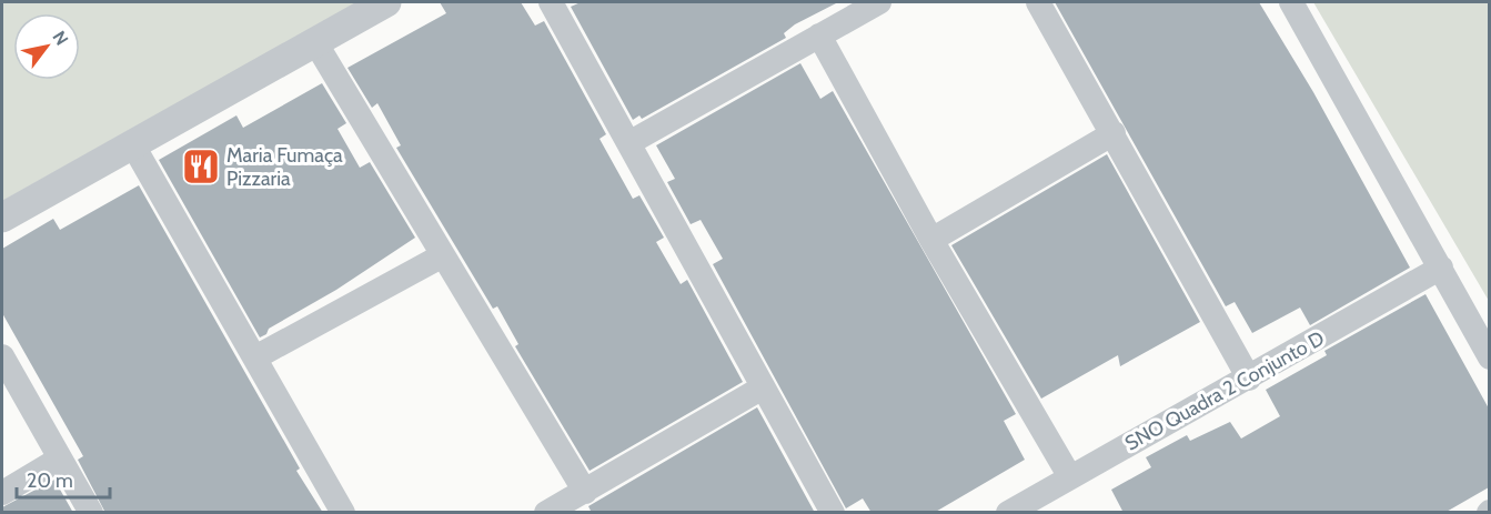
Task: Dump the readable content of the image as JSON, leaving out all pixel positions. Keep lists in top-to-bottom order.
{
  "streets": {
    "street": ["SNO Quadra 2 Conjunto D"]
  },
  "places": {
    "restaurant": ["Maria Fumaça Pizzaria"]
  },
  "scale_bar": "20 m",
  "north": "top right"
}
